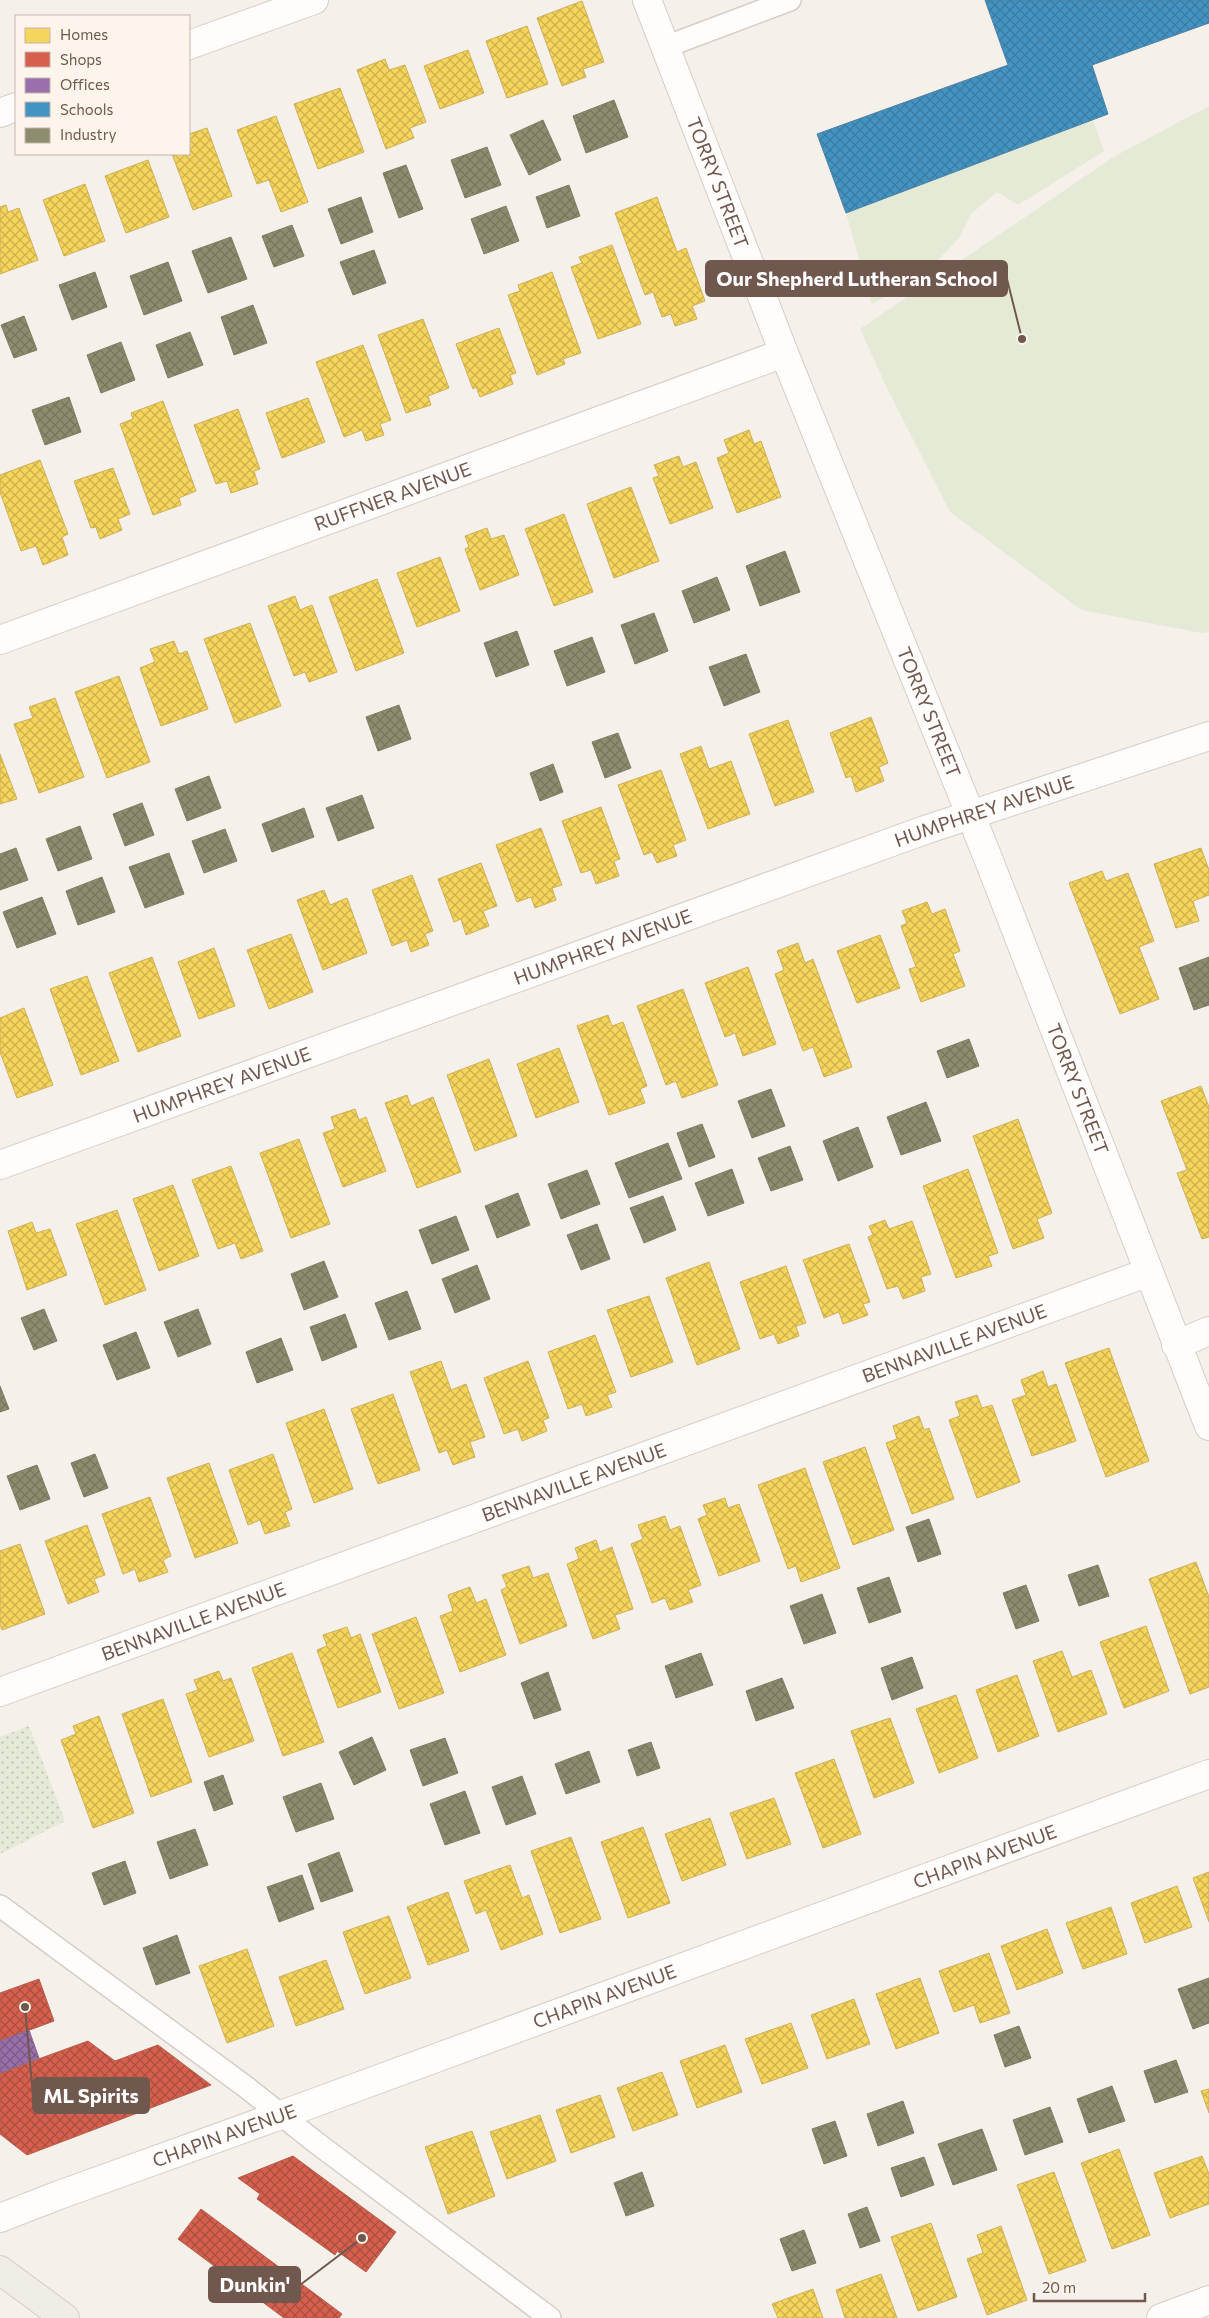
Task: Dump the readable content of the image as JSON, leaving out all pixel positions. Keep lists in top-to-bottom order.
{
  "streets": {
    "street": [
      "TORRY STREET",
      "RUFFNER AVENUE",
      "HUMPHREY AVENUE",
      "BENNAVILLE AVENUE",
      "CHAPIN AVENUE"
    ]
  },
  "crossings": [
    ["TORRY STREET", "RUFFNER AVENUE"],
    ["TORRY STREET", "HUMPHREY AVENUE"],
    ["TORRY STREET", "BENNAVILLE AVENUE"]
  ],
  "places": ["Our Shepherd Lutheran School", "ML Spirits", "Dunkin'"],
  "legend": [
    "Homes",
    "Shops",
    "Offices",
    "Schools",
    "Industry"
  ],
  "scale_bar": "20 m"
}
